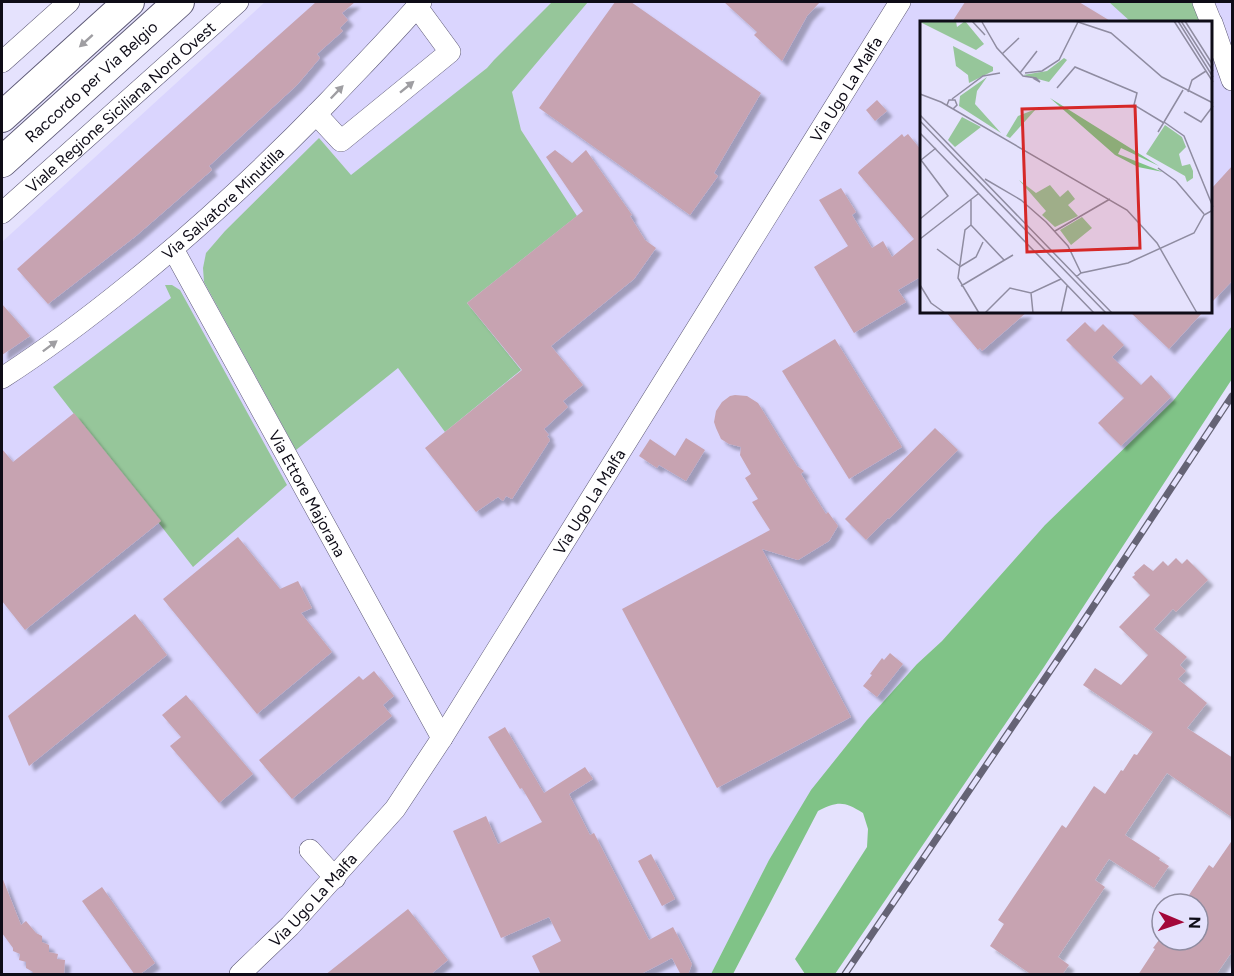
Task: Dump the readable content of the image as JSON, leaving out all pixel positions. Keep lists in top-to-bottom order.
{
  "streets": {
    "highway": ["Raccordo per Via Belgio"],
    "street": [
      "Via Ugo La Malfa",
      "Viale Regione Siciliana Nord Ovest",
      "Via Salvatore Minutilla",
      "Via Ettore Majorana"
    ]
  },
  "crossings": [
    ["Via Ugo La Malfa", "Via Ettore Majorana"],
    ["Via Salvatore Minutilla", "Via Ettore Majorana"]
  ],
  "one_way": ["Via Salvatore Minutilla"],
  "north": "right"
}
